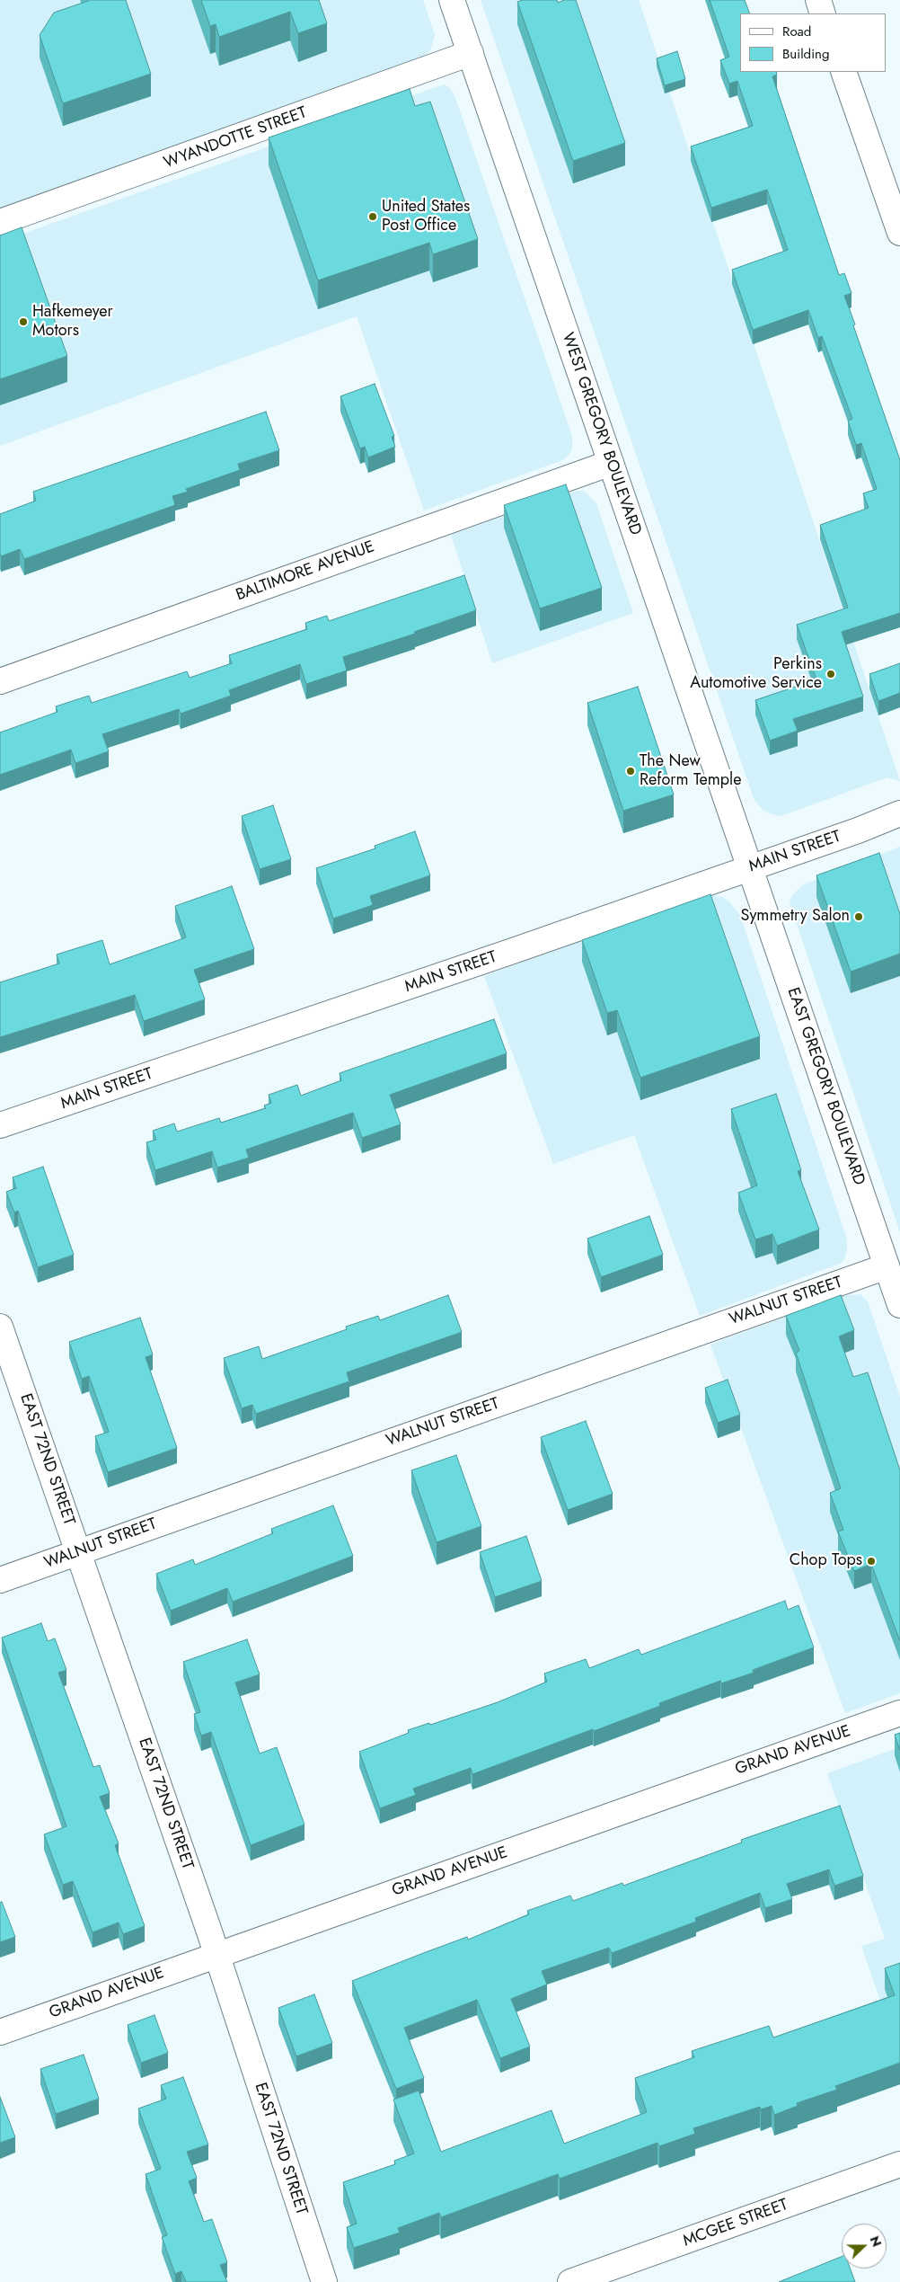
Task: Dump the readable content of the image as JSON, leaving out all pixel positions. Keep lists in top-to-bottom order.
{
  "streets": {
    "street": [
      "WYANDOTTE STREET",
      "WEST GREGORY BOULEVARD",
      "BALTIMORE AVENUE",
      "MAIN STREET",
      "EAST GREGORY BOULEVARD",
      "WALNUT STREET",
      "EAST 72ND STREET",
      "GRAND AVENUE",
      "MCGEE STREET"
    ]
  },
  "crossings": [
    ["WYANDOTTE STREET", "WEST GREGORY BOULEVARD"],
    ["WEST GREGORY BOULEVARD", "BALTIMORE AVENUE"],
    ["WEST GREGORY BOULEVARD", "MAIN STREET"],
    ["WEST GREGORY BOULEVARD", "EAST GREGORY BOULEVARD"],
    ["MAIN STREET", "EAST GREGORY BOULEVARD"],
    ["EAST GREGORY BOULEVARD", "WALNUT STREET"],
    ["WALNUT STREET", "EAST 72ND STREET"],
    ["EAST 72ND STREET", "GRAND AVENUE"]
  ],
  "places": [
    "United States Post Office",
    "Hafkemeyer Motors",
    "Perkins Automotive Service",
    "The New Reform Temple",
    "Symmetry Salon",
    "Chop Tops"
  ],
  "legend": ["Road", "Building"],
  "north": "right"
}
